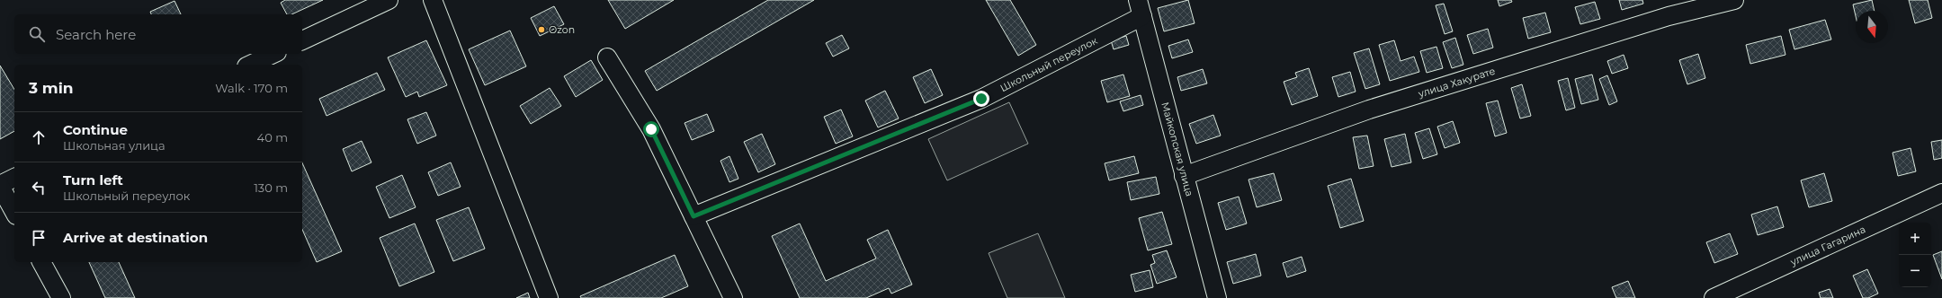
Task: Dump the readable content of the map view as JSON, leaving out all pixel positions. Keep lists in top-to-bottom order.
{
  "streets": {
    "street": [
      "Школьный переулок",
      "улица Хакурате",
      "Майкопская улица",
      "улица Гагарина"
    ]
  },
  "crossings": [
    ["Школьный переулок", "Майкопская улица"],
    ["улица Хакурате", "Майкопская улица"]
  ],
  "places": ["Ozon"],
  "north": "bottom",
  "page": {
    "search": "Search here",
    "heading": ["3 min", "Walk · 170 m"],
    "list": [
      ["Continue", "Школьная улица", "40 m"],
      ["Turn left", "Школьный переулок", "130 m"],
      "Arrive at destination"
    ],
    "map_buttons": ["+", "−"]
  }
}
